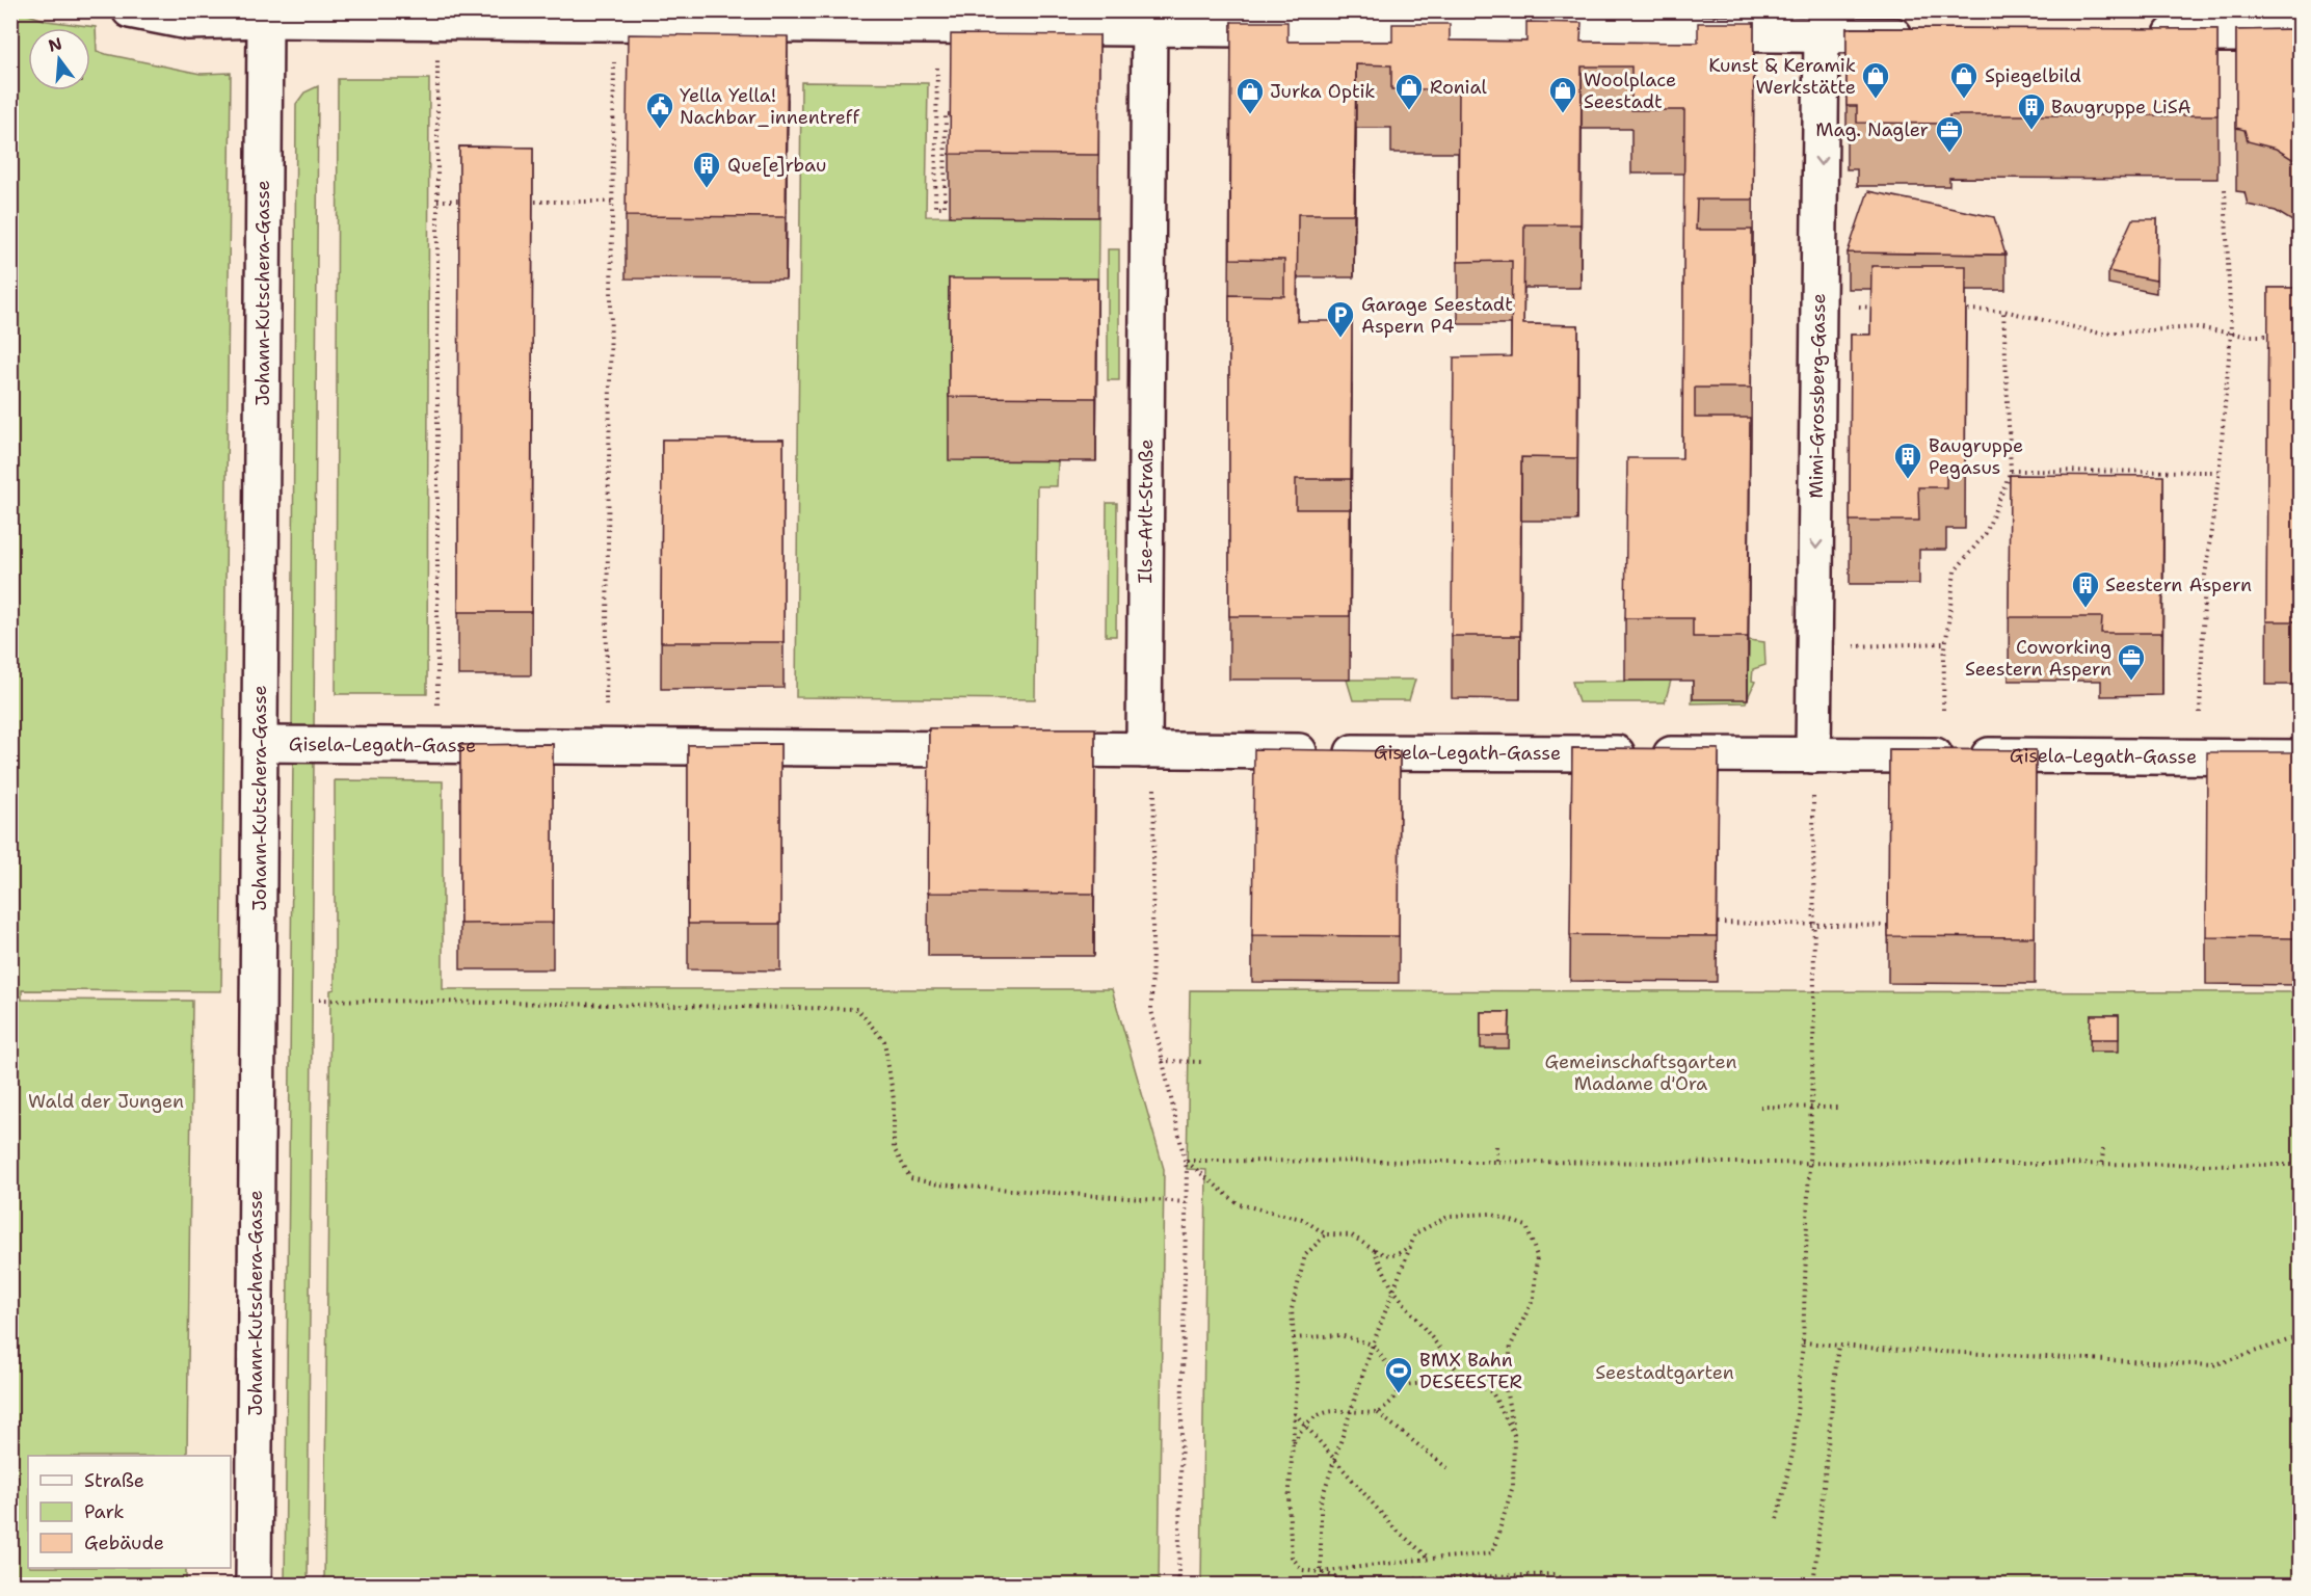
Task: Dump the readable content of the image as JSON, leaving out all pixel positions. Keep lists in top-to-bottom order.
{
  "streets": {
    "street": [
      "Johann-Kutschera-Gasse",
      "Mimi-Grossberg-Gasse",
      "Ilse-Arlt-Straße",
      "Gisela-Legath-Gasse"
    ]
  },
  "crossings": [
    ["Johann-Kutschera-Gasse", "Gisela-Legath-Gasse"],
    ["Mimi-Grossberg-Gasse", "Gisela-Legath-Gasse"],
    ["Ilse-Arlt-Straße", "Gisela-Legath-Gasse"]
  ],
  "one_way": ["Mimi-Grossberg-Gasse"],
  "parks": ["Gemeinschaftsgarten Madame d'Ora", "Wald der Jungen", "Seestadtgarten"],
  "places": {
    "shop": [
      "Kunst & Keramik Werkstätte",
      "Spiegelbild",
      "Ronial",
      "Woolplace Seestadt",
      "Jurka Optik"
    ],
    "public building": ["Yella Yella! Nachbar_innentreff"],
    "building": [
      "Baugruppe LiSA",
      "Que[e]rbau",
      "Baugruppe Pegasus",
      "Seestern Aspern"
    ],
    "office": ["Mag. Nagler", "Coworking Seestern Aspern"],
    "parking": ["Garage Seestadt Aspern P4"],
    "sports": ["BMX Bahn DESEESTER"]
  },
  "legend": ["Straße", "Park", "Gebäude"],
  "north": "top"
}
